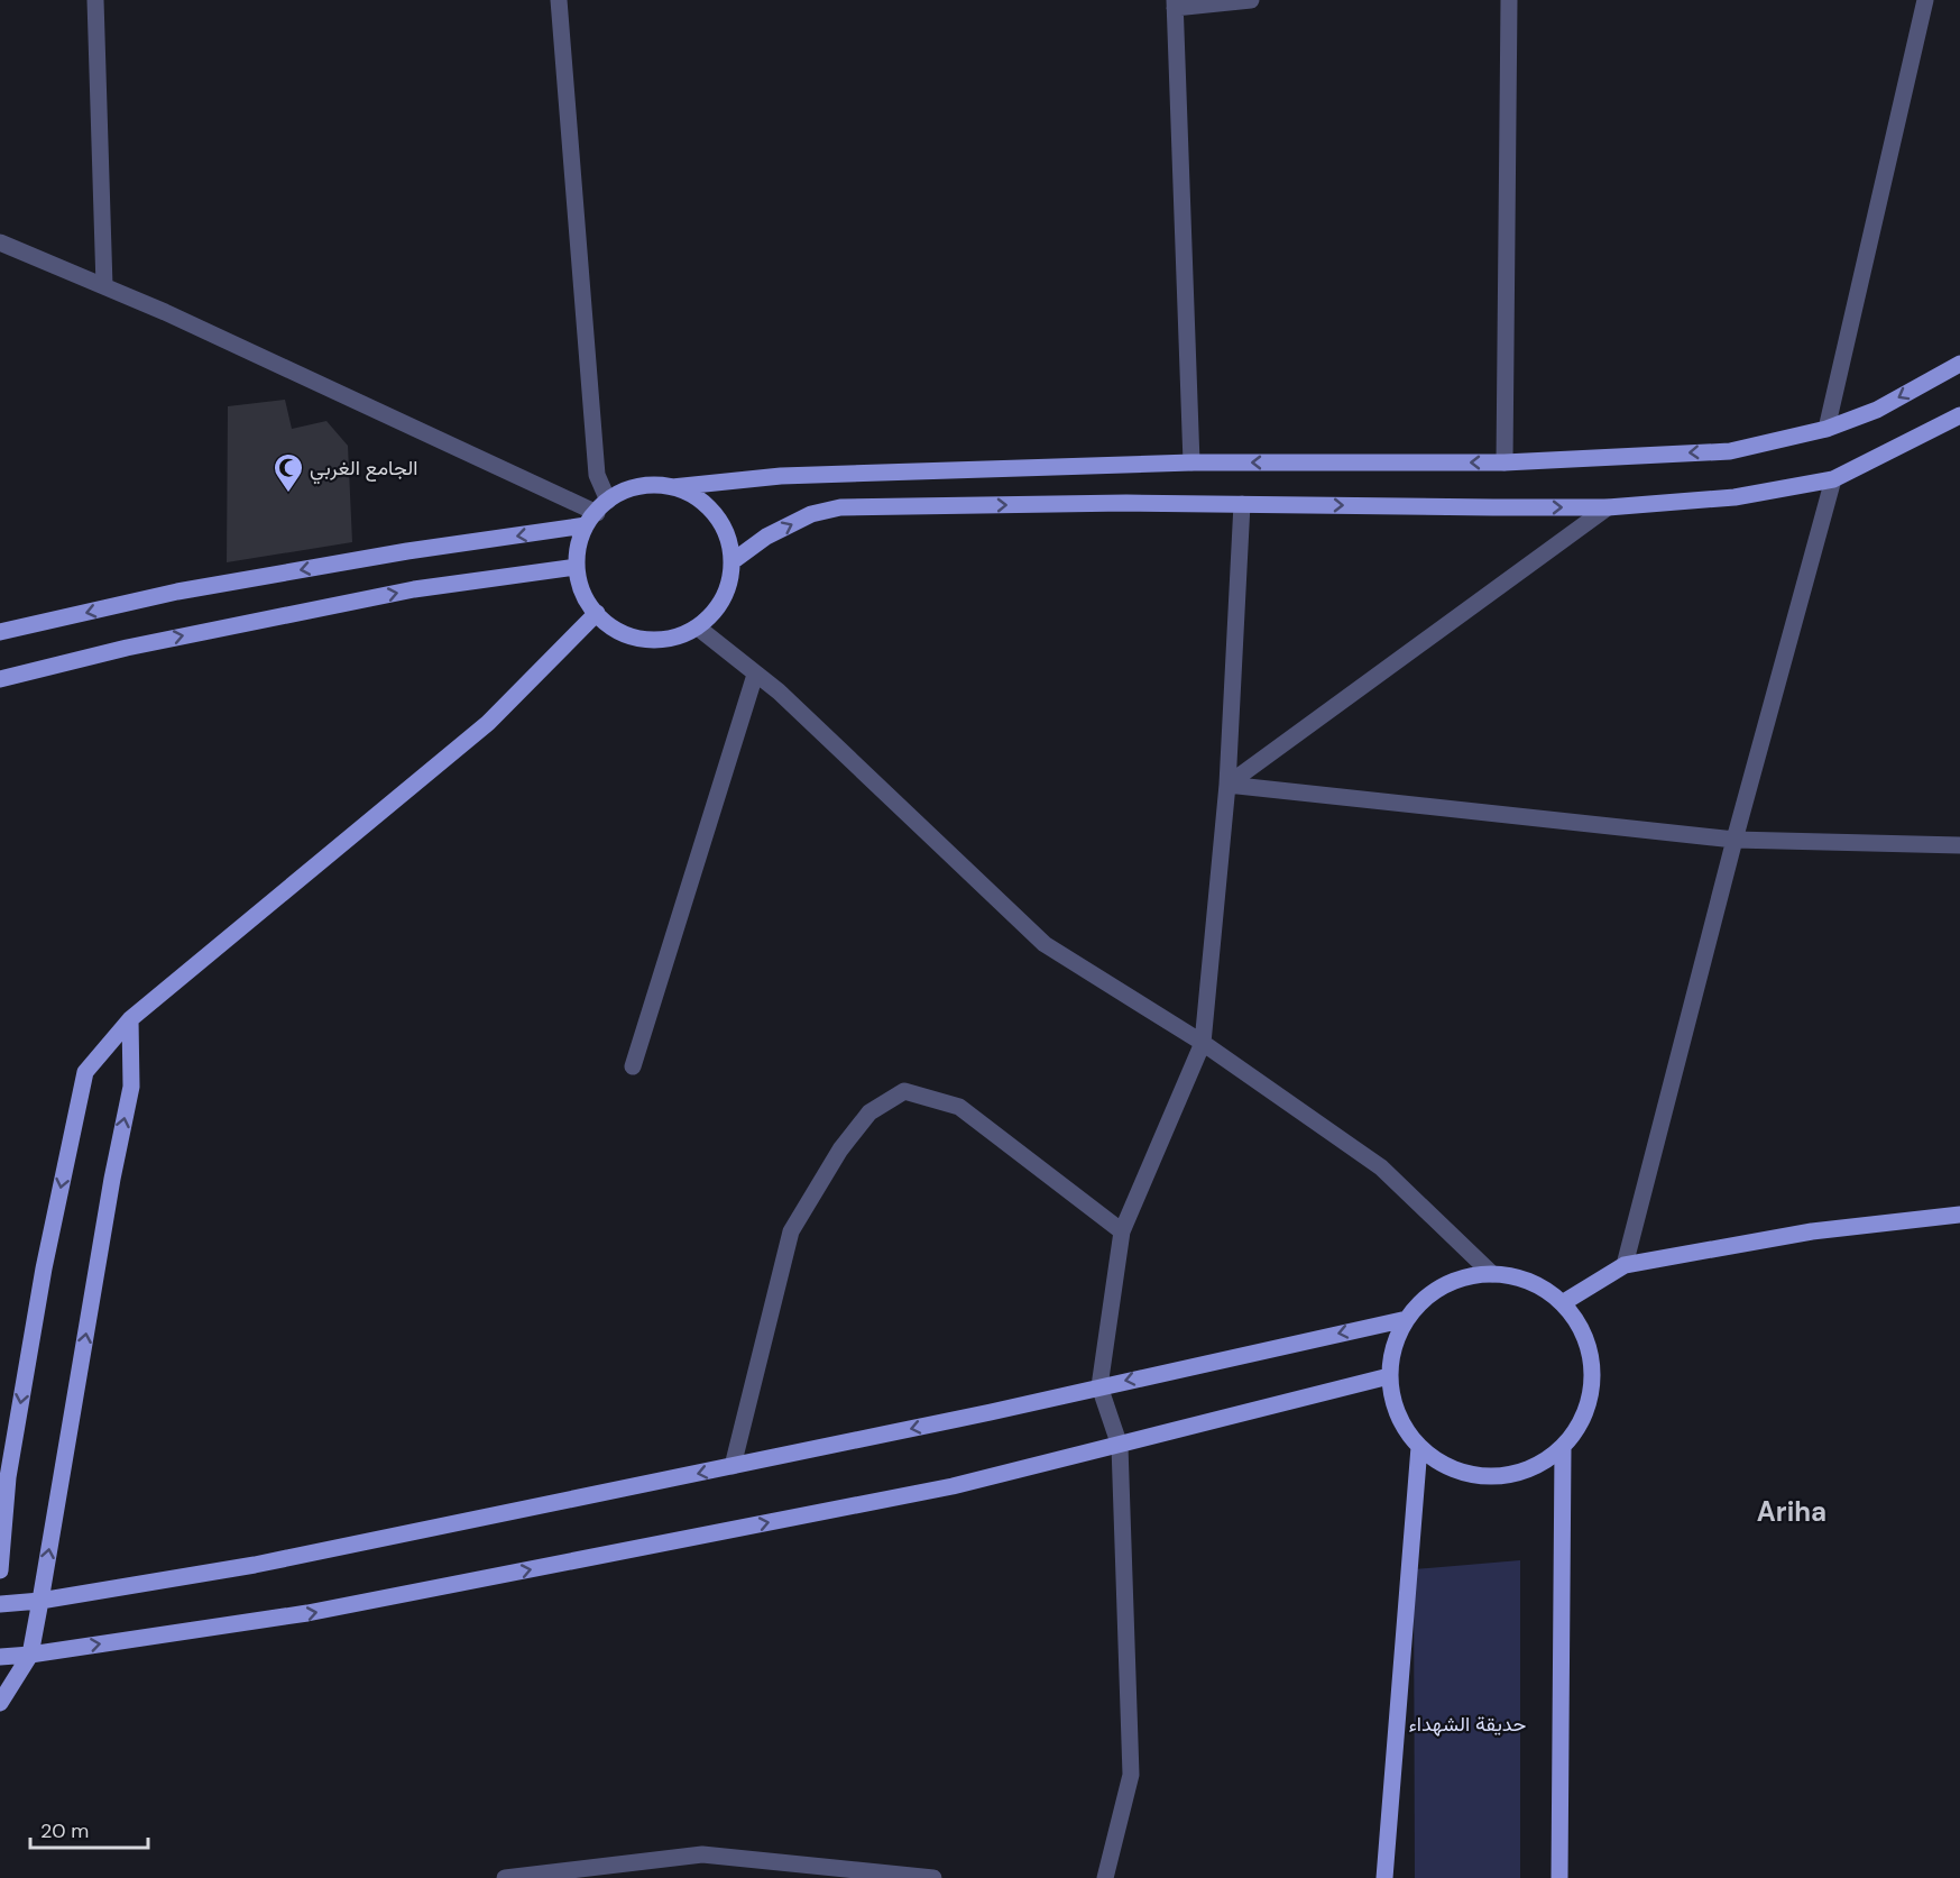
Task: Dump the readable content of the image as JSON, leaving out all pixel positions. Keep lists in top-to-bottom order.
{
  "districts": ["Ariha"],
  "parks": ["حديقة الشهداء"],
  "places": {
    "mosque": ["الجامع الغربي"]
  },
  "scale_bar": "20 m"
}
